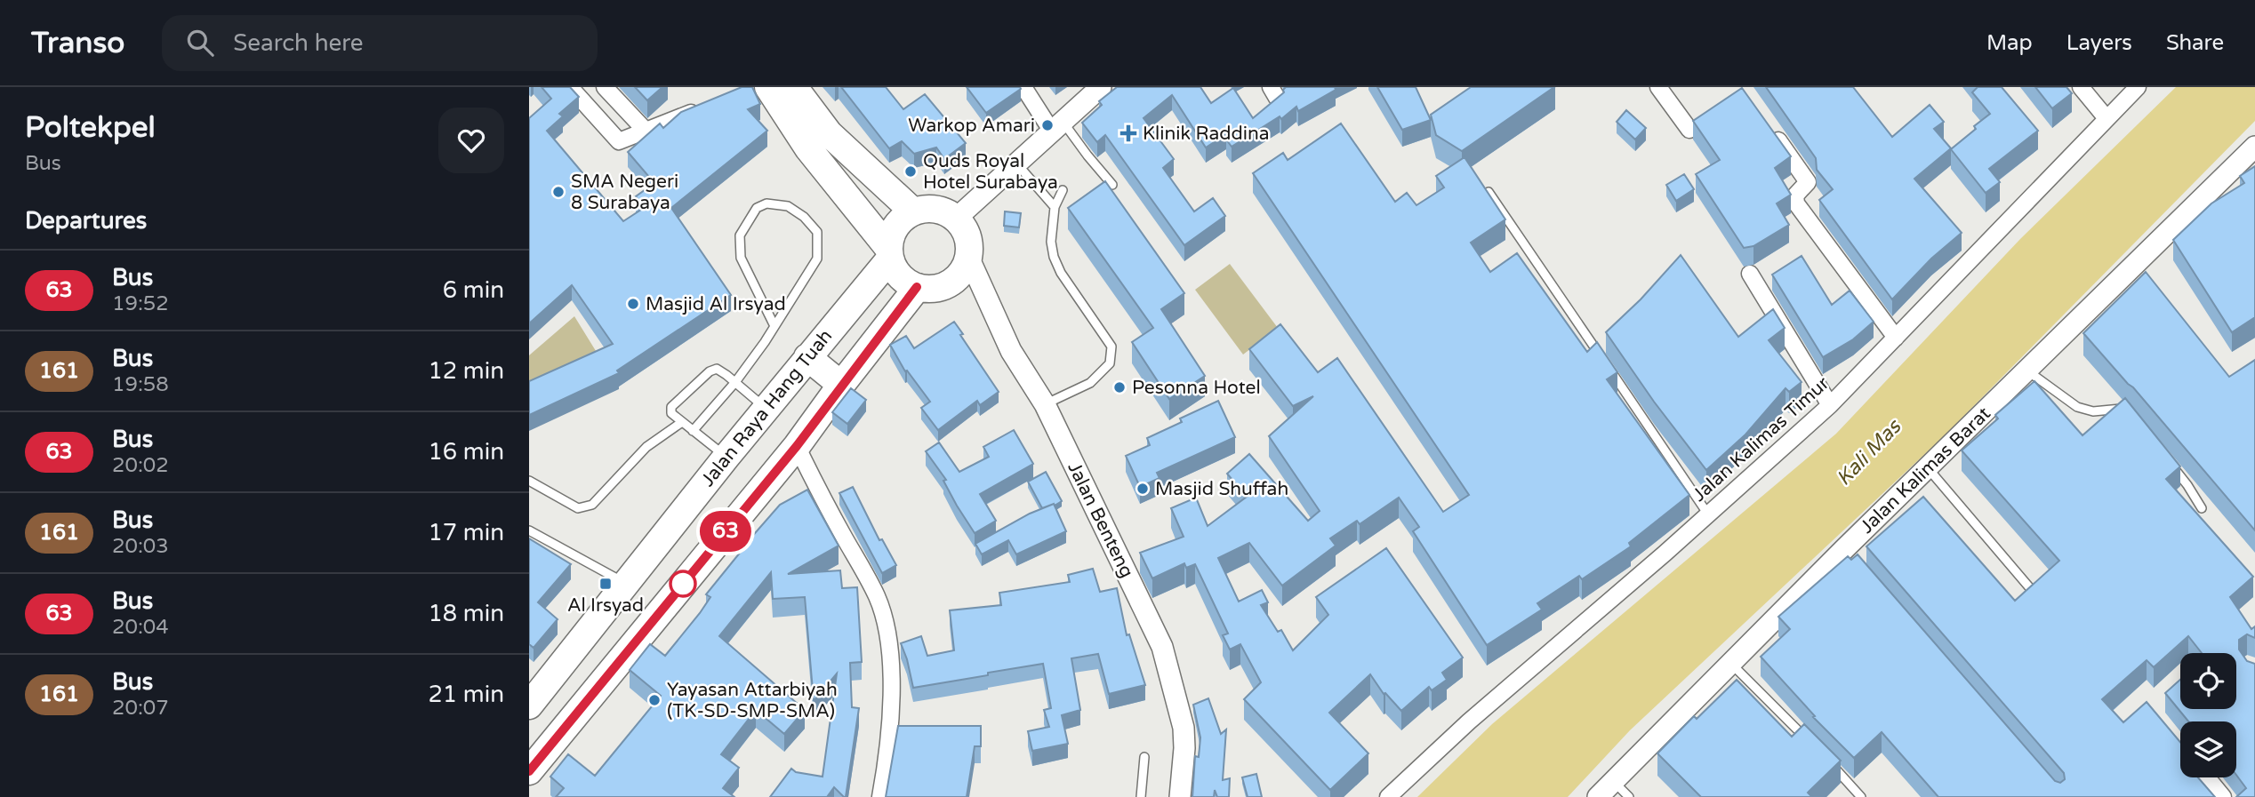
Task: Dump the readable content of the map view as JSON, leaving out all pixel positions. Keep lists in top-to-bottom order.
{
  "streets": {
    "highway": ["Jalan Raya Hang Tuah"],
    "street": ["Jalan Kalimas Timur", "Jalan Kalimas Barat", "Jalan Benteng"]
  },
  "crossings": [
    ["Jalan Raya Hang Tuah", "Jalan Benteng"]
  ],
  "water": ["Kali Mas"],
  "places": {
    "other": [
      "Warkop Amari",
      "Quds Royal Hotel Surabaya",
      "SMA Negeri 8 Surabaya",
      "Masjid Al Irsyad",
      "Pesonna Hotel",
      "Masjid Shuffah",
      "Yayasan Attarbiyah (TK-SD-SMP-SMA)"
    ],
    "health": ["Klinik Raddina"],
    "transit": ["Al Irsyad"]
  },
  "lines": ["bus line 63"],
  "page": {
    "header": "Transo",
    "search": "Search here",
    "nav": ["Map", "Layers", "Share"],
    "heading": [
      ["Poltekpel", "Bus"],
      "Departures"
    ],
    "on_map": "63",
    "list": [
      {
        "mark": "63",
        "name": "Bus",
        "note": "19:52",
        "value": "6 min"
      },
      {
        "mark": "161",
        "name": "Bus",
        "note": "19:58",
        "value": "12 min"
      },
      {
        "mark": "63",
        "name": "Bus",
        "note": "20:02",
        "value": "16 min"
      },
      {
        "mark": "161",
        "name": "Bus",
        "note": "20:03",
        "value": "17 min"
      },
      {
        "mark": "63",
        "name": "Bus",
        "note": "20:04",
        "value": "18 min"
      },
      {
        "mark": "161",
        "name": "Bus",
        "note": "20:07",
        "value": "21 min"
      }
    ]
  }
}
